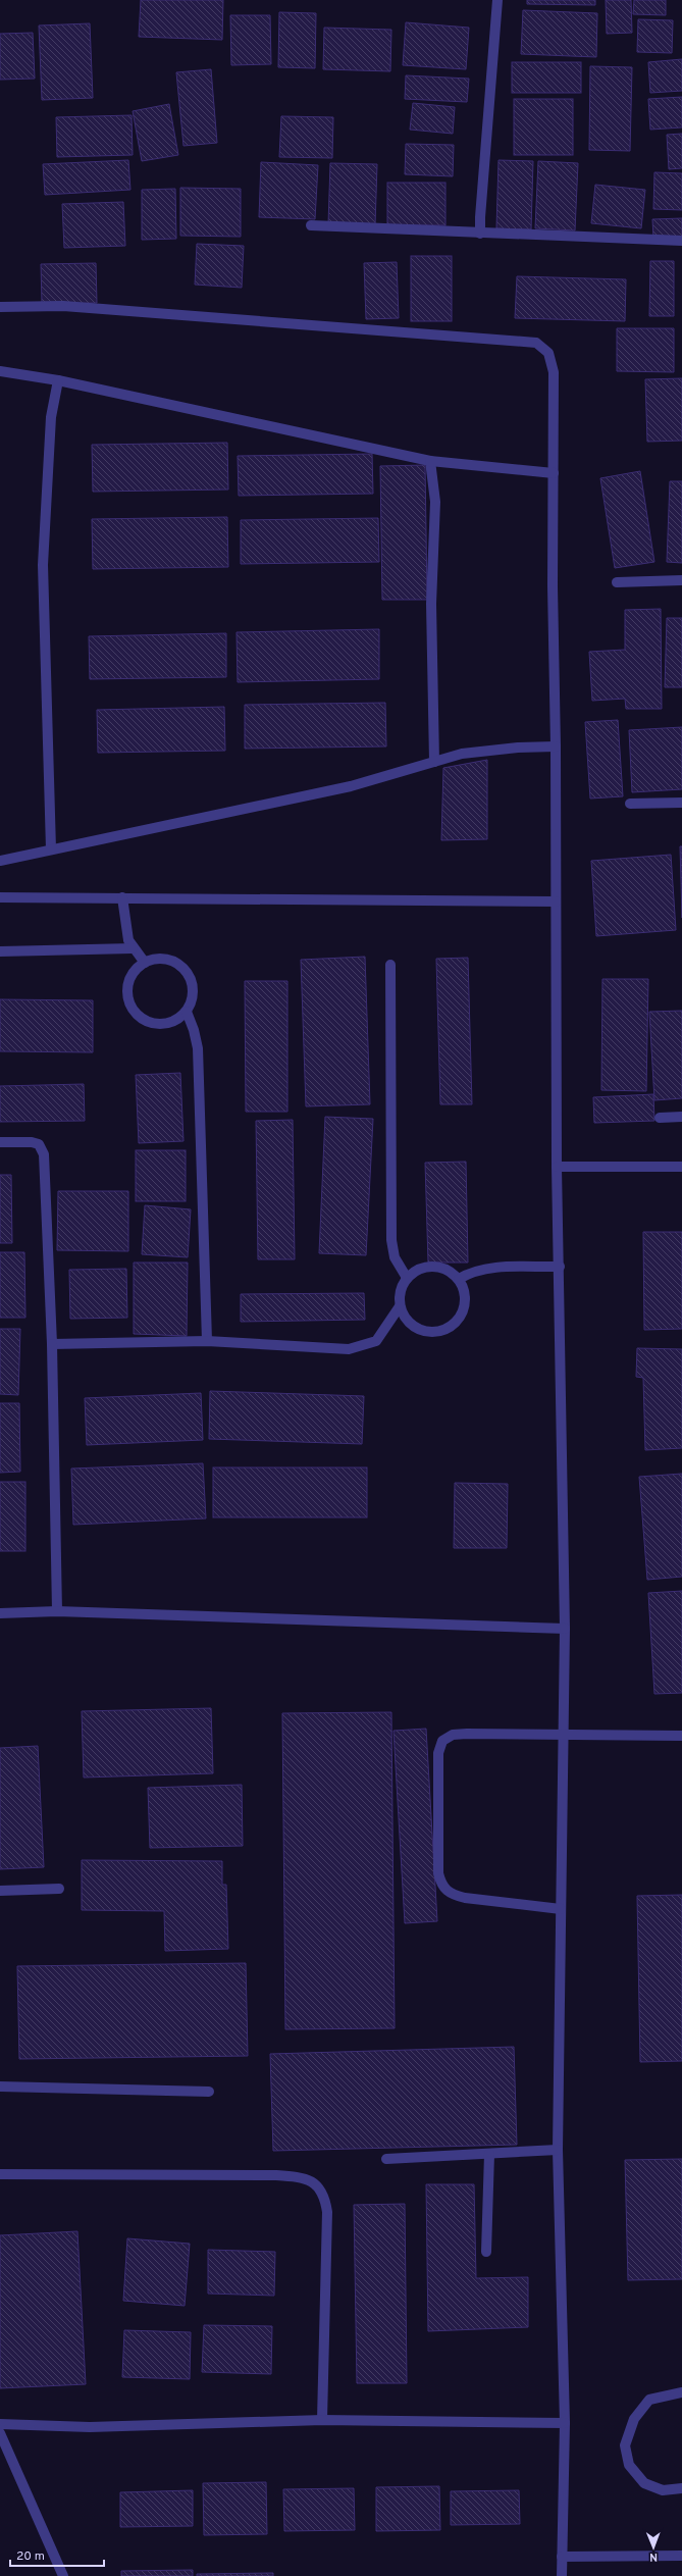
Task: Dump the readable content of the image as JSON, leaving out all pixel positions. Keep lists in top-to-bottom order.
{
  "scale_bar": "20 m",
  "north": "bottom"
}
